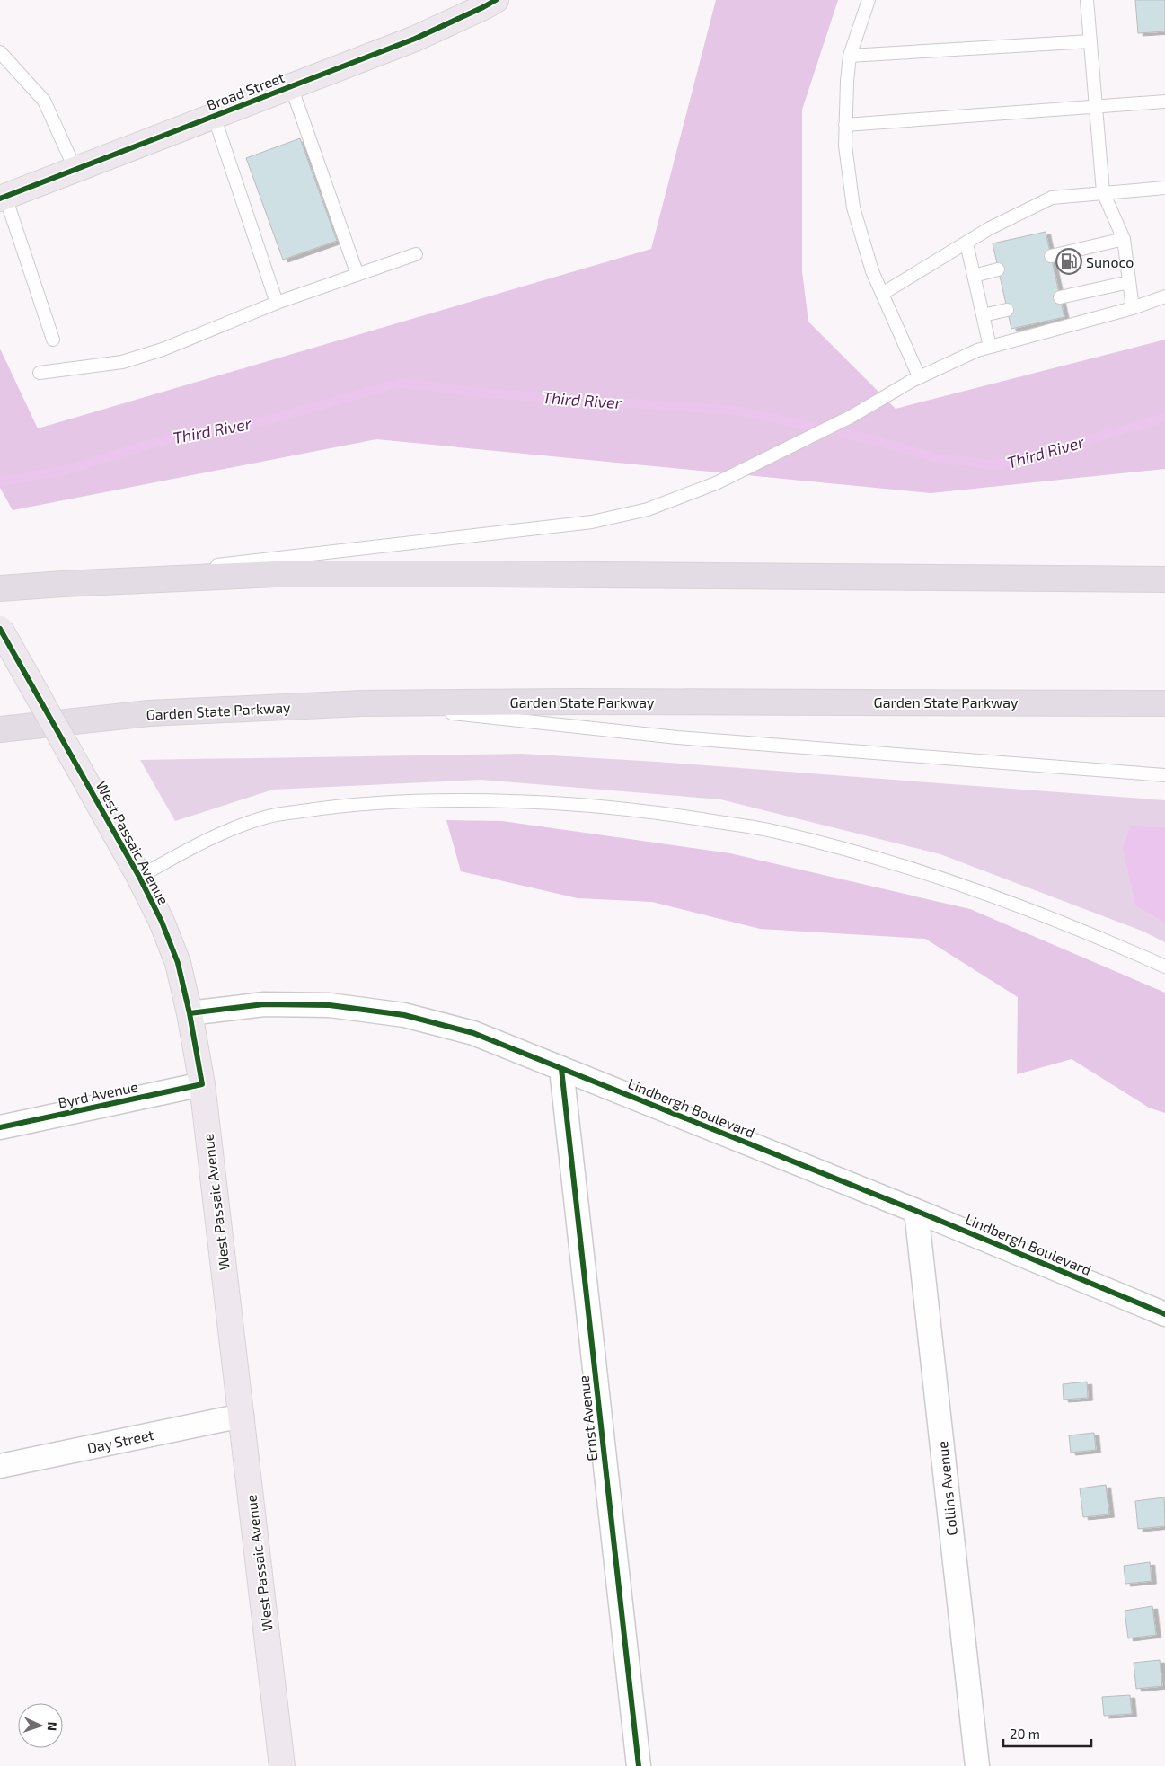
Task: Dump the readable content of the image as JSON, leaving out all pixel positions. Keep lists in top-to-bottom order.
{
  "streets": {
    "highway": ["Garden State Parkway"],
    "main road": ["Broad Street", "West Passaic Avenue"],
    "street": [
      "Byrd Avenue",
      "Lindbergh Boulevard",
      "Ernst Avenue",
      "Day Street",
      "Collins Avenue"
    ]
  },
  "crossings": [
    ["West Passaic Avenue", "Byrd Avenue"],
    ["West Passaic Avenue", "Lindbergh Boulevard"],
    ["West Passaic Avenue", "Day Street"],
    ["Lindbergh Boulevard", "Ernst Avenue"],
    ["Lindbergh Boulevard", "Collins Avenue"]
  ],
  "water": ["Third River"],
  "places": {
    "fuel station": ["Sunoco"]
  },
  "scale_bar": "20 m",
  "north": "right"
}
